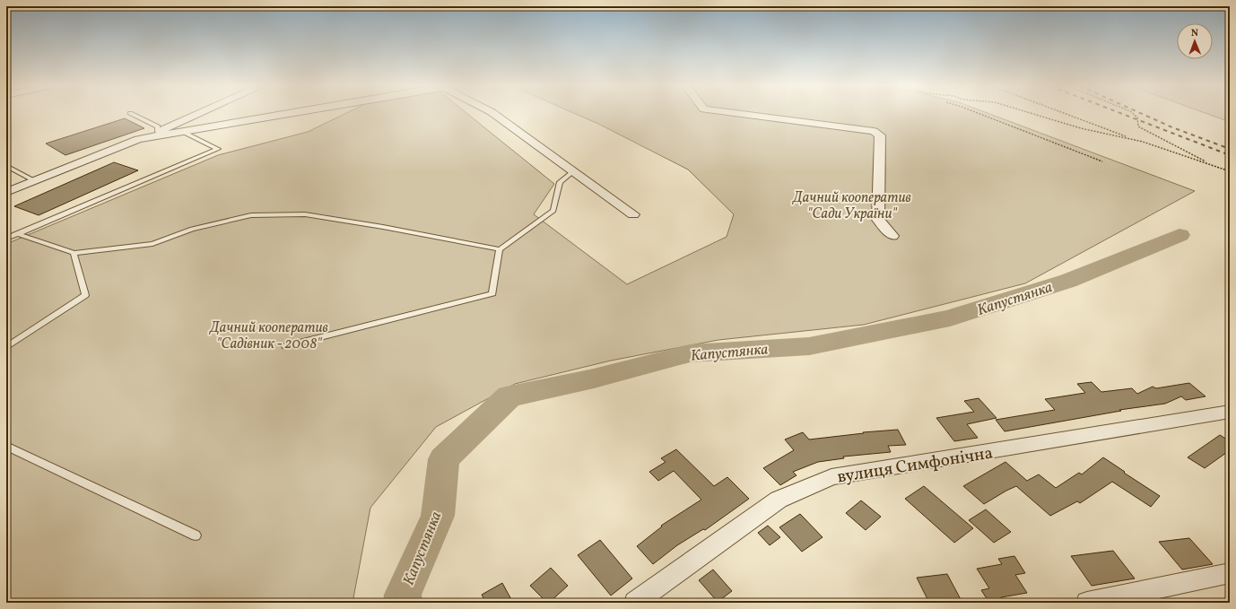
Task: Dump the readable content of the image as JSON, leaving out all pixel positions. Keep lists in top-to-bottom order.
{
  "streets": {
    "street": ["вулиця Симфонічна"]
  },
  "water": ["Капустянка"],
  "parks": ["Дачний кооператив \"Сади України\"", "Дачний кооператив \"Садівник - 2008\""],
  "north": "top"
}
